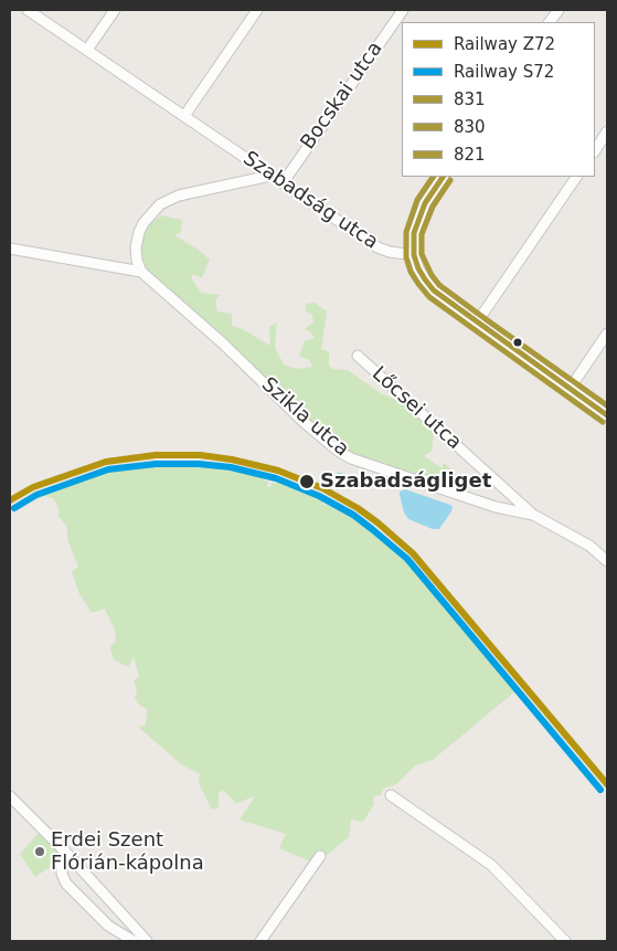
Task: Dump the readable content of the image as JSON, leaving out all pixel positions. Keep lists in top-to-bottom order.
{
  "streets": {
    "street": [
      "Bocskai utca",
      "Szabadság utca",
      "Lőcsei utca",
      "Szikla utca"
    ]
  },
  "crossings": [
    ["Bocskai utca", "Szabadság utca"],
    ["Lőcsei utca", "Szikla utca"]
  ],
  "places": ["Szabadságliget", "Erdei Szent Flórián-kápolna"],
  "lines": [
    "transit line 831",
    "transit line 830",
    "transit line 821",
    "rail line Z72",
    "rail line S72"
  ],
  "legend": [
    "Railway Z72",
    "Railway S72",
    "831",
    "830",
    "821"
  ]
}
